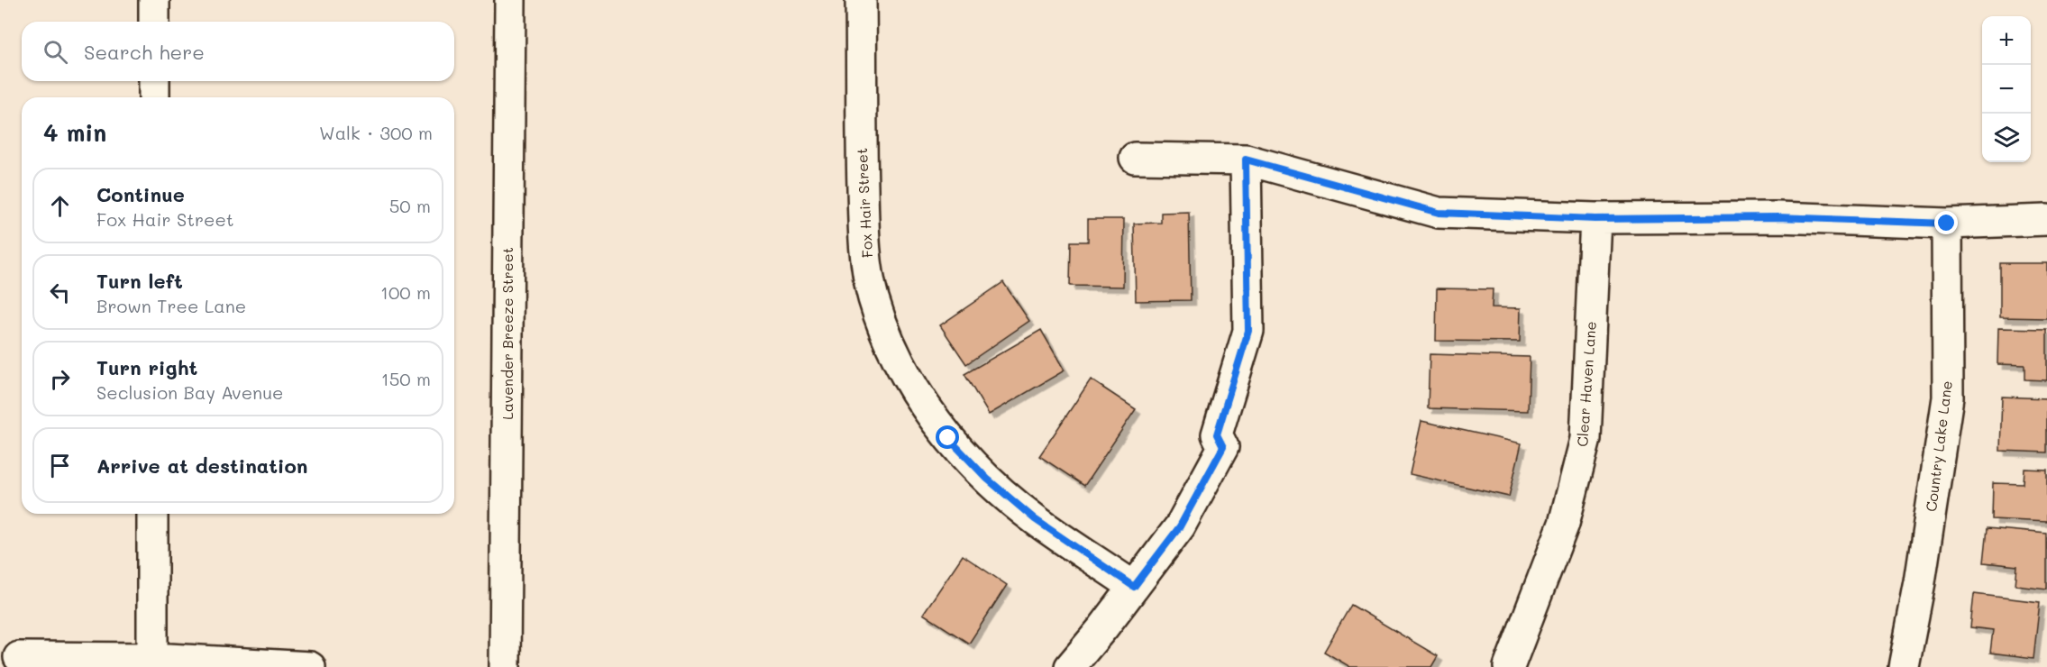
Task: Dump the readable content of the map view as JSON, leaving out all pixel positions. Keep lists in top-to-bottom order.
{
  "streets": {
    "street": [
      "Fox Hair Street",
      "Lavender Breeze Street",
      "Clear Haven Lane",
      "Country Lake Lane"
    ]
  },
  "page": {
    "map_buttons": ["+", "−"],
    "search": "Search here",
    "heading": ["4 min", "Walk · 300 m"],
    "list": [
      ["Continue", "Fox Hair Street", "50 m"],
      ["Turn left", "Brown Tree Lane", "100 m"],
      ["Turn right", "Seclusion Bay Avenue", "150 m"],
      "Arrive at destination"
    ]
  }
}
